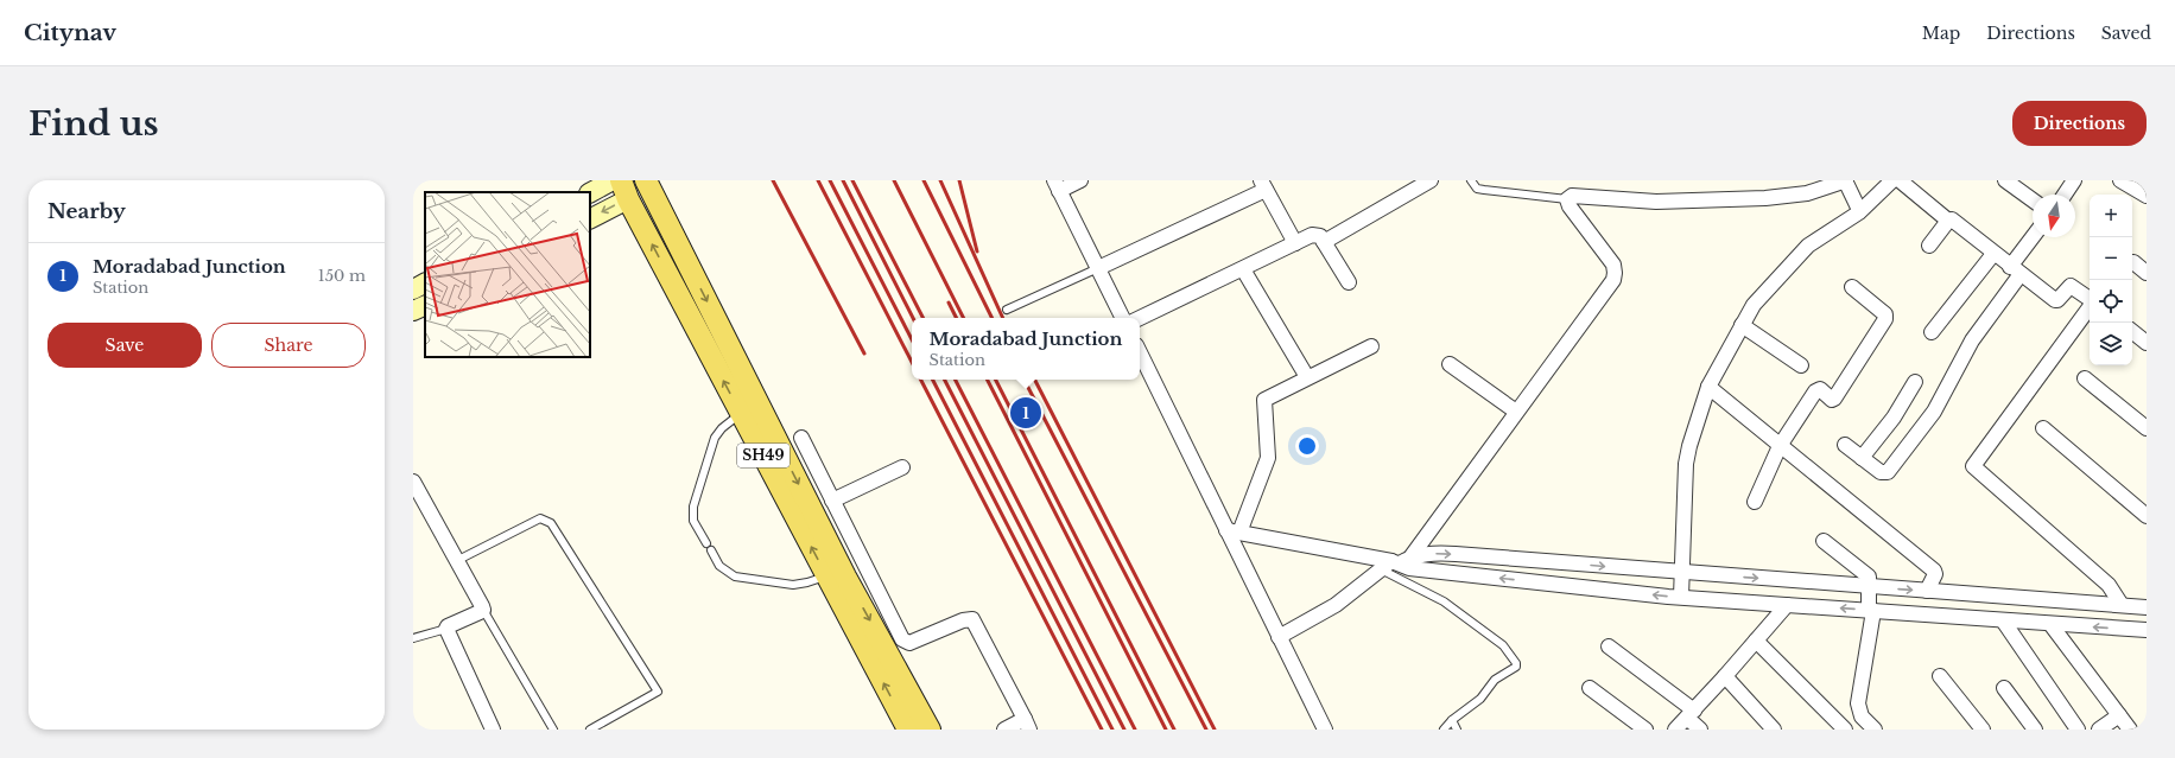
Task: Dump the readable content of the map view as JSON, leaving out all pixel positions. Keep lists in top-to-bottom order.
{
  "streets": {
    "main road": ["SH49"]
  },
  "north": "bottom",
  "page": {
    "header": "Citynav",
    "nav": ["Map", "Directions", "Saved"],
    "buttons": [
      "Directions",
      ["Save", "Share"]
    ],
    "title": "Find us",
    "heading": "Nearby",
    "map_buttons": ["+", "−"],
    "list": [
      {
        "mark": "1",
        "name": "Moradabad Junction",
        "note": "Station",
        "value": "150 m"
      }
    ],
    "popup": ["Moradabad Junction", "Station"],
    "pins": "1"
  }
}
